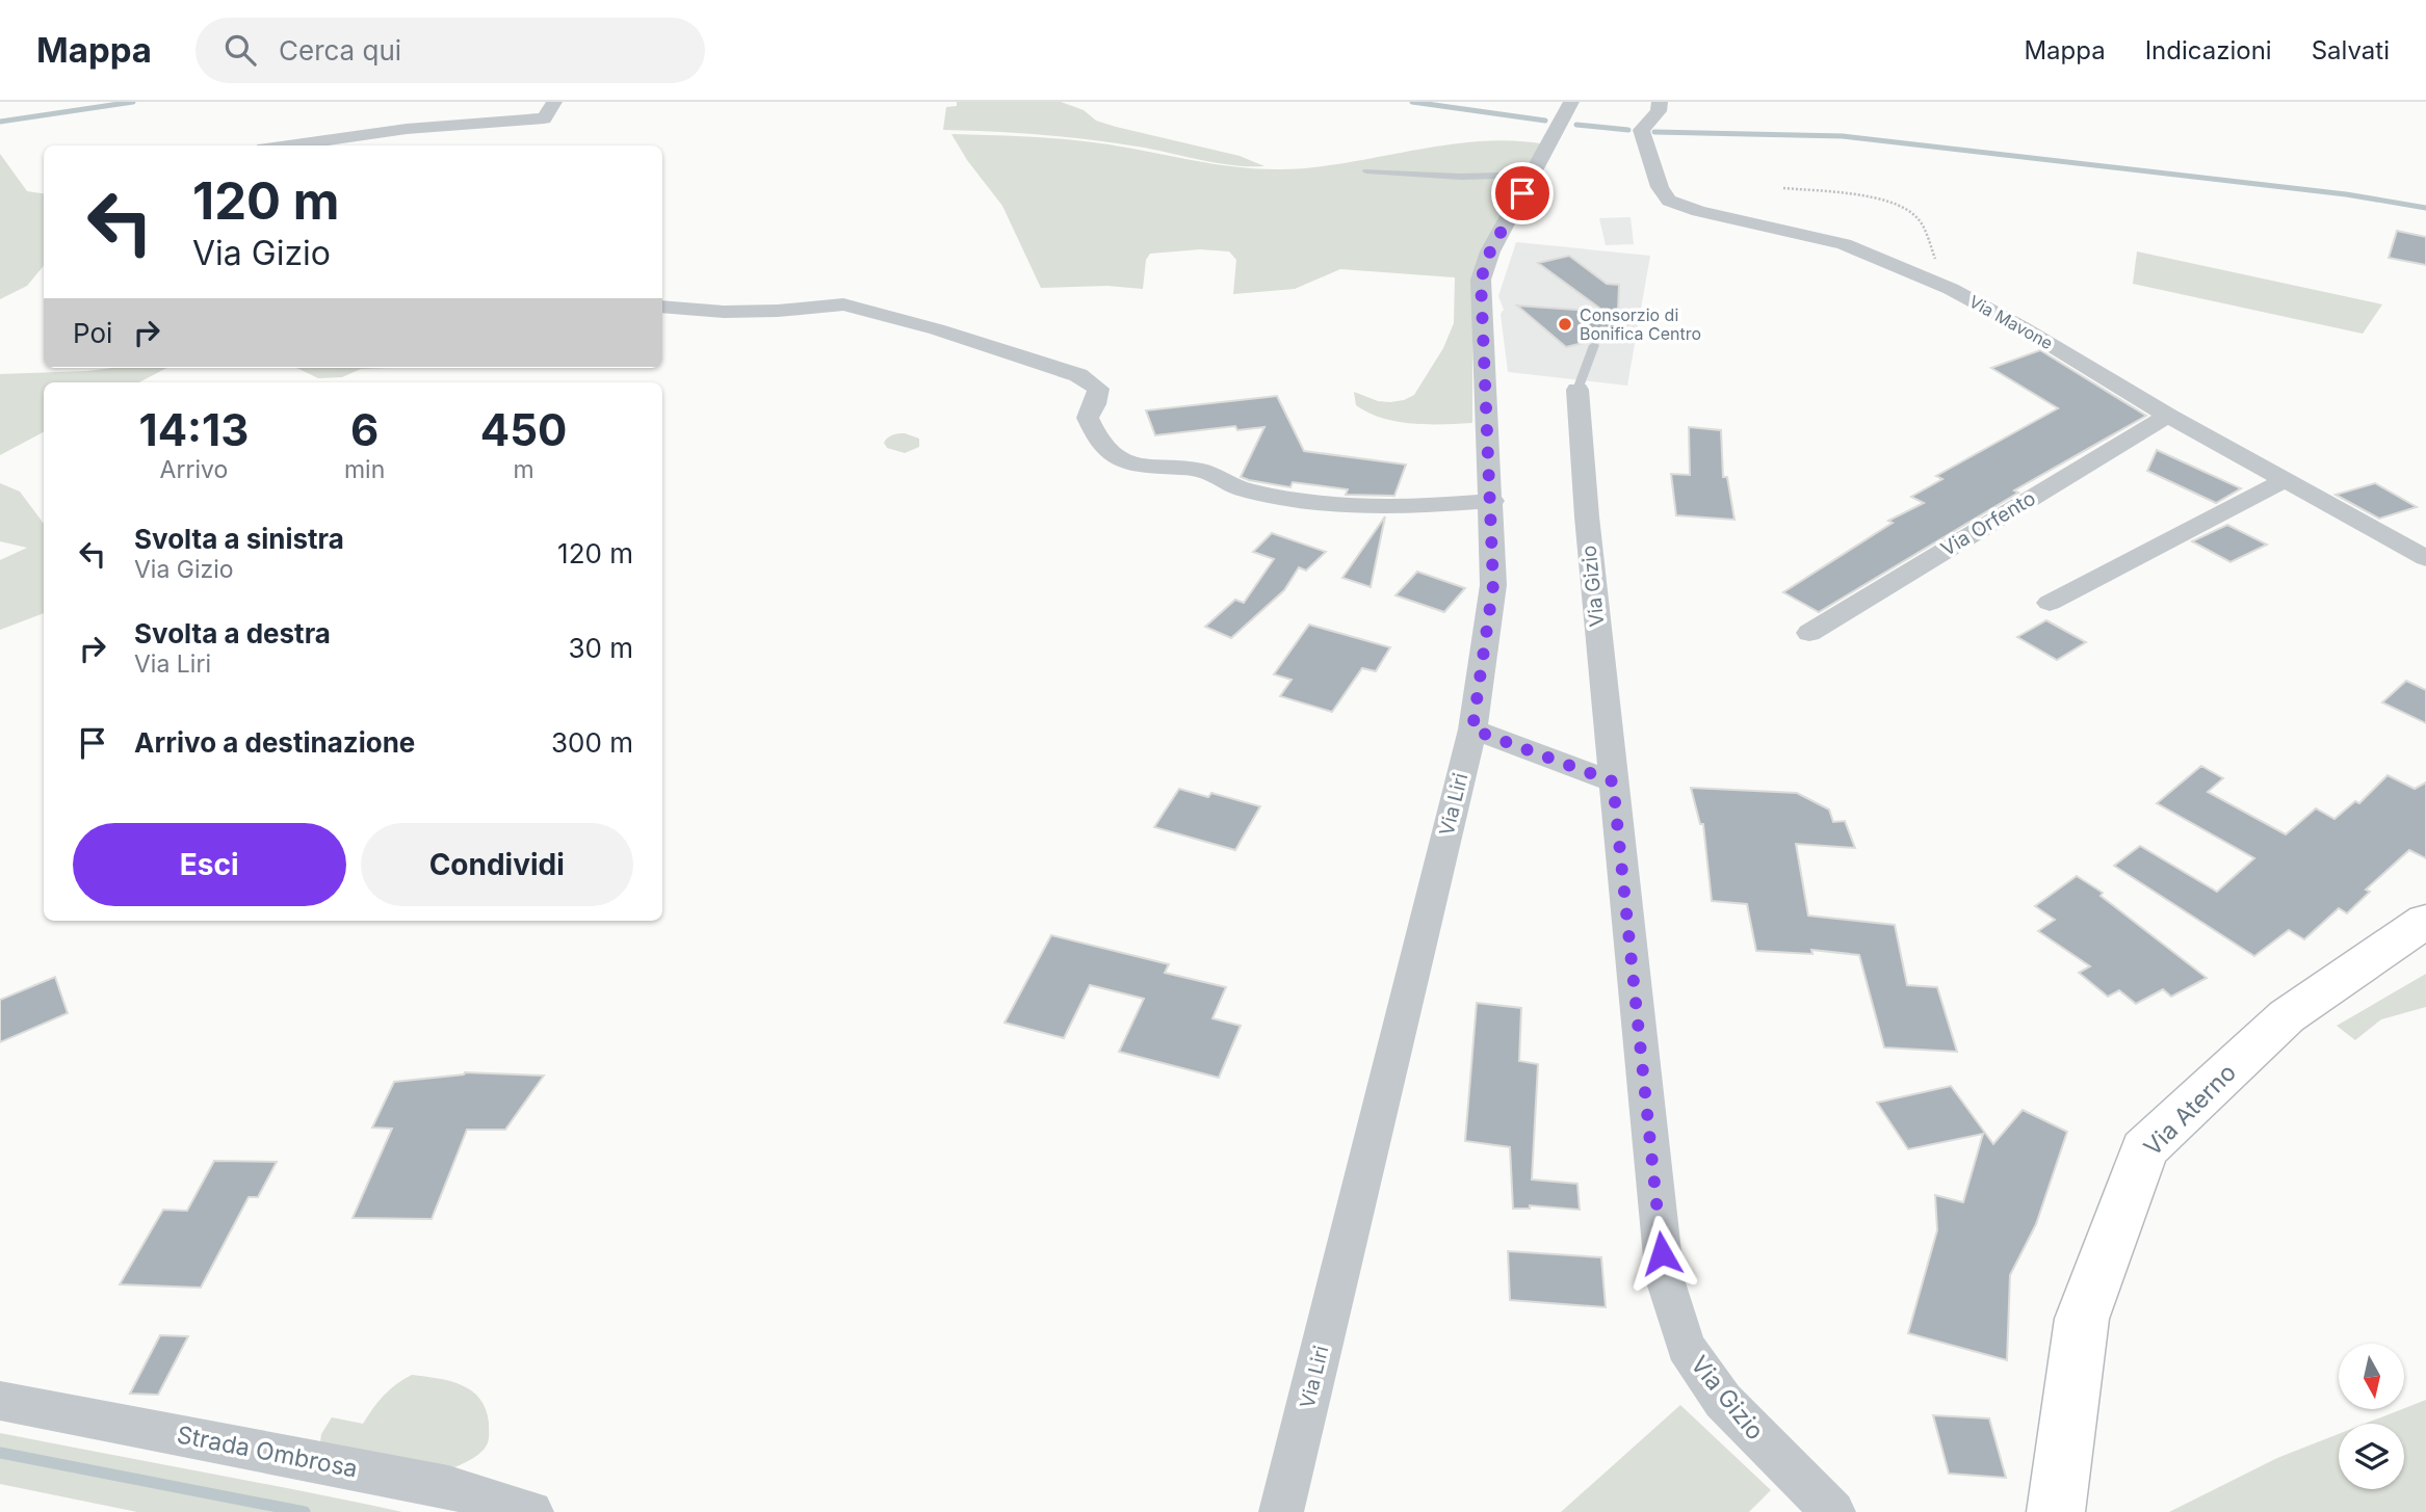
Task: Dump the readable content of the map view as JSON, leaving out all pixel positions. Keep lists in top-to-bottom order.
{
  "streets": {
    "main road": ["Via Aterno"],
    "street": [
      "Via Mavone",
      "Via Orfento",
      "Via Gizio",
      "Via Liri",
      "Strada Ombrosa"
    ]
  },
  "crossings": [
    ["Via Mavone", "Via Orfento"]
  ],
  "places": ["Consorzio di Bonifica Centro"],
  "north": "bottom",
  "page": {
    "header": "Mappa",
    "search": "Cerca qui",
    "nav": ["Mappa", "Indicazioni", "Salvati"],
    "turn": ["120 m", "Via Gizio"],
    "then": "Poi",
    "eta": [
      "14:13",
      "Arrivo",
      "6",
      "min",
      "450",
      "m"
    ],
    "list": [
      {
        "name": "Svolta a sinistra",
        "note": "Via Gizio",
        "value": "120 m"
      },
      {
        "name": "Svolta a destra",
        "note": "Via Liri",
        "value": "30 m"
      },
      {
        "name": "Arrivo a destinazione",
        "value": "300 m"
      }
    ],
    "buttons": ["Esci", "Condividi"]
  }
}
